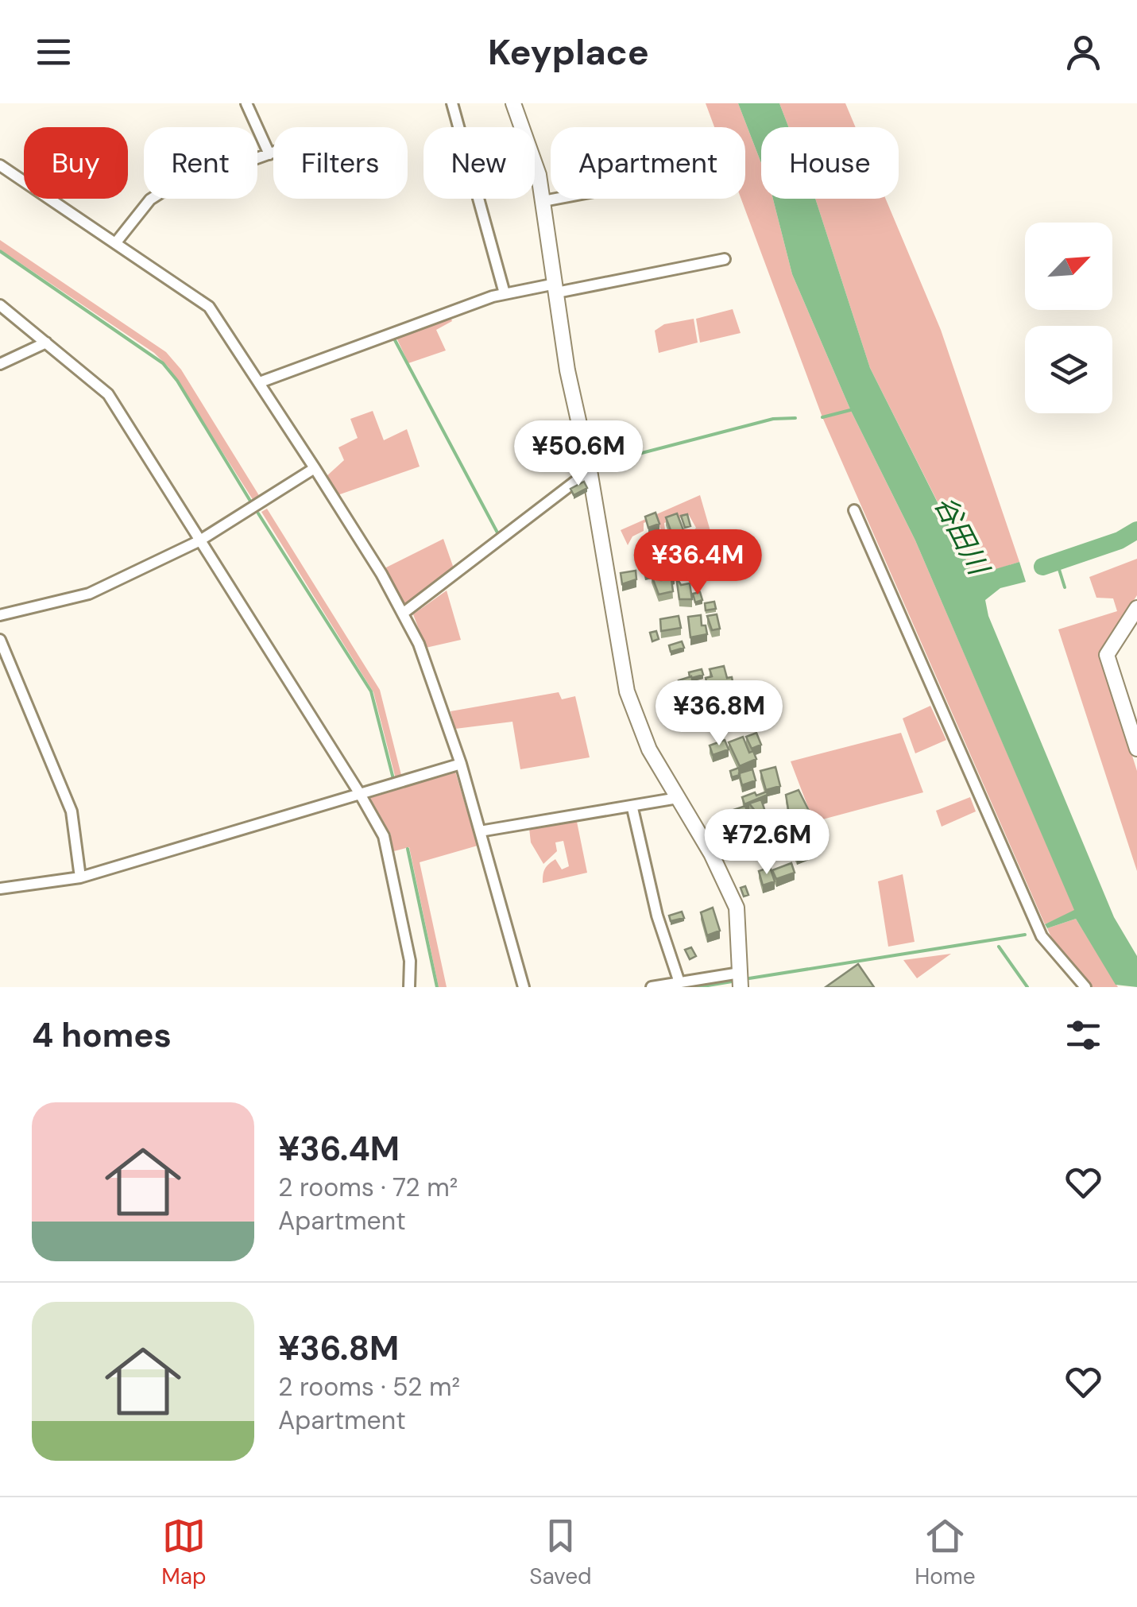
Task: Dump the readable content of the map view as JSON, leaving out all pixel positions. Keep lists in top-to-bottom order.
{
  "water": ["谷田川"],
  "north": "top right",
  "page": {
    "header": "Keyplace",
    "chip": [
      "Buy",
      "Rent",
      "Filters",
      "New",
      "Apartment",
      "House"
    ],
    "price": [
      "¥50.6M",
      "¥36.4M",
      "¥36.8M",
      "¥72.6M"
    ],
    "heading": "4 homes",
    "list": [
      {
        "name": "¥36.4M",
        "note": "2 rooms · 72 m² · Apartment"
      },
      {
        "name": "¥36.8M",
        "note": "2 rooms · 52 m² · Apartment"
      }
    ],
    "tabs": ["Map", "Saved", "Home"]
  }
}
